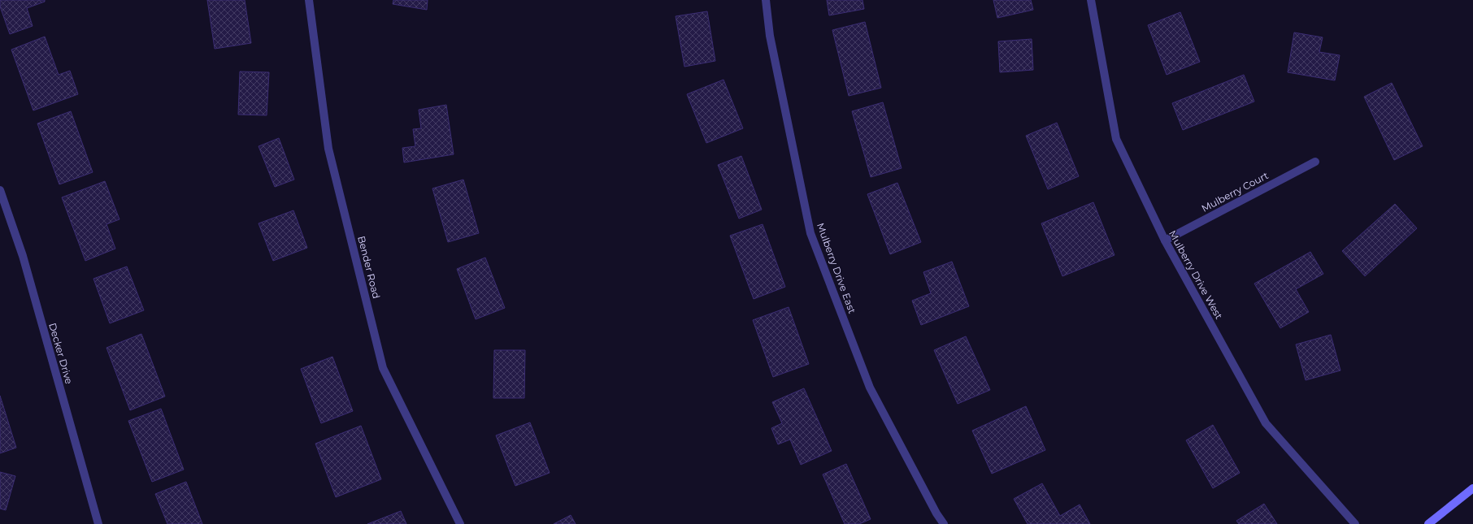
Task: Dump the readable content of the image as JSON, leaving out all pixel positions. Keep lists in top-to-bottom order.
{
  "streets": {
    "street": [
      "Mulberry Court",
      "Bender Road",
      "Mulberry Drive East",
      "Mulberry Drive West",
      "Decker Drive"
    ]
  },
  "crossings": [
    ["Mulberry Court", "Mulberry Drive West"]
  ]
}
